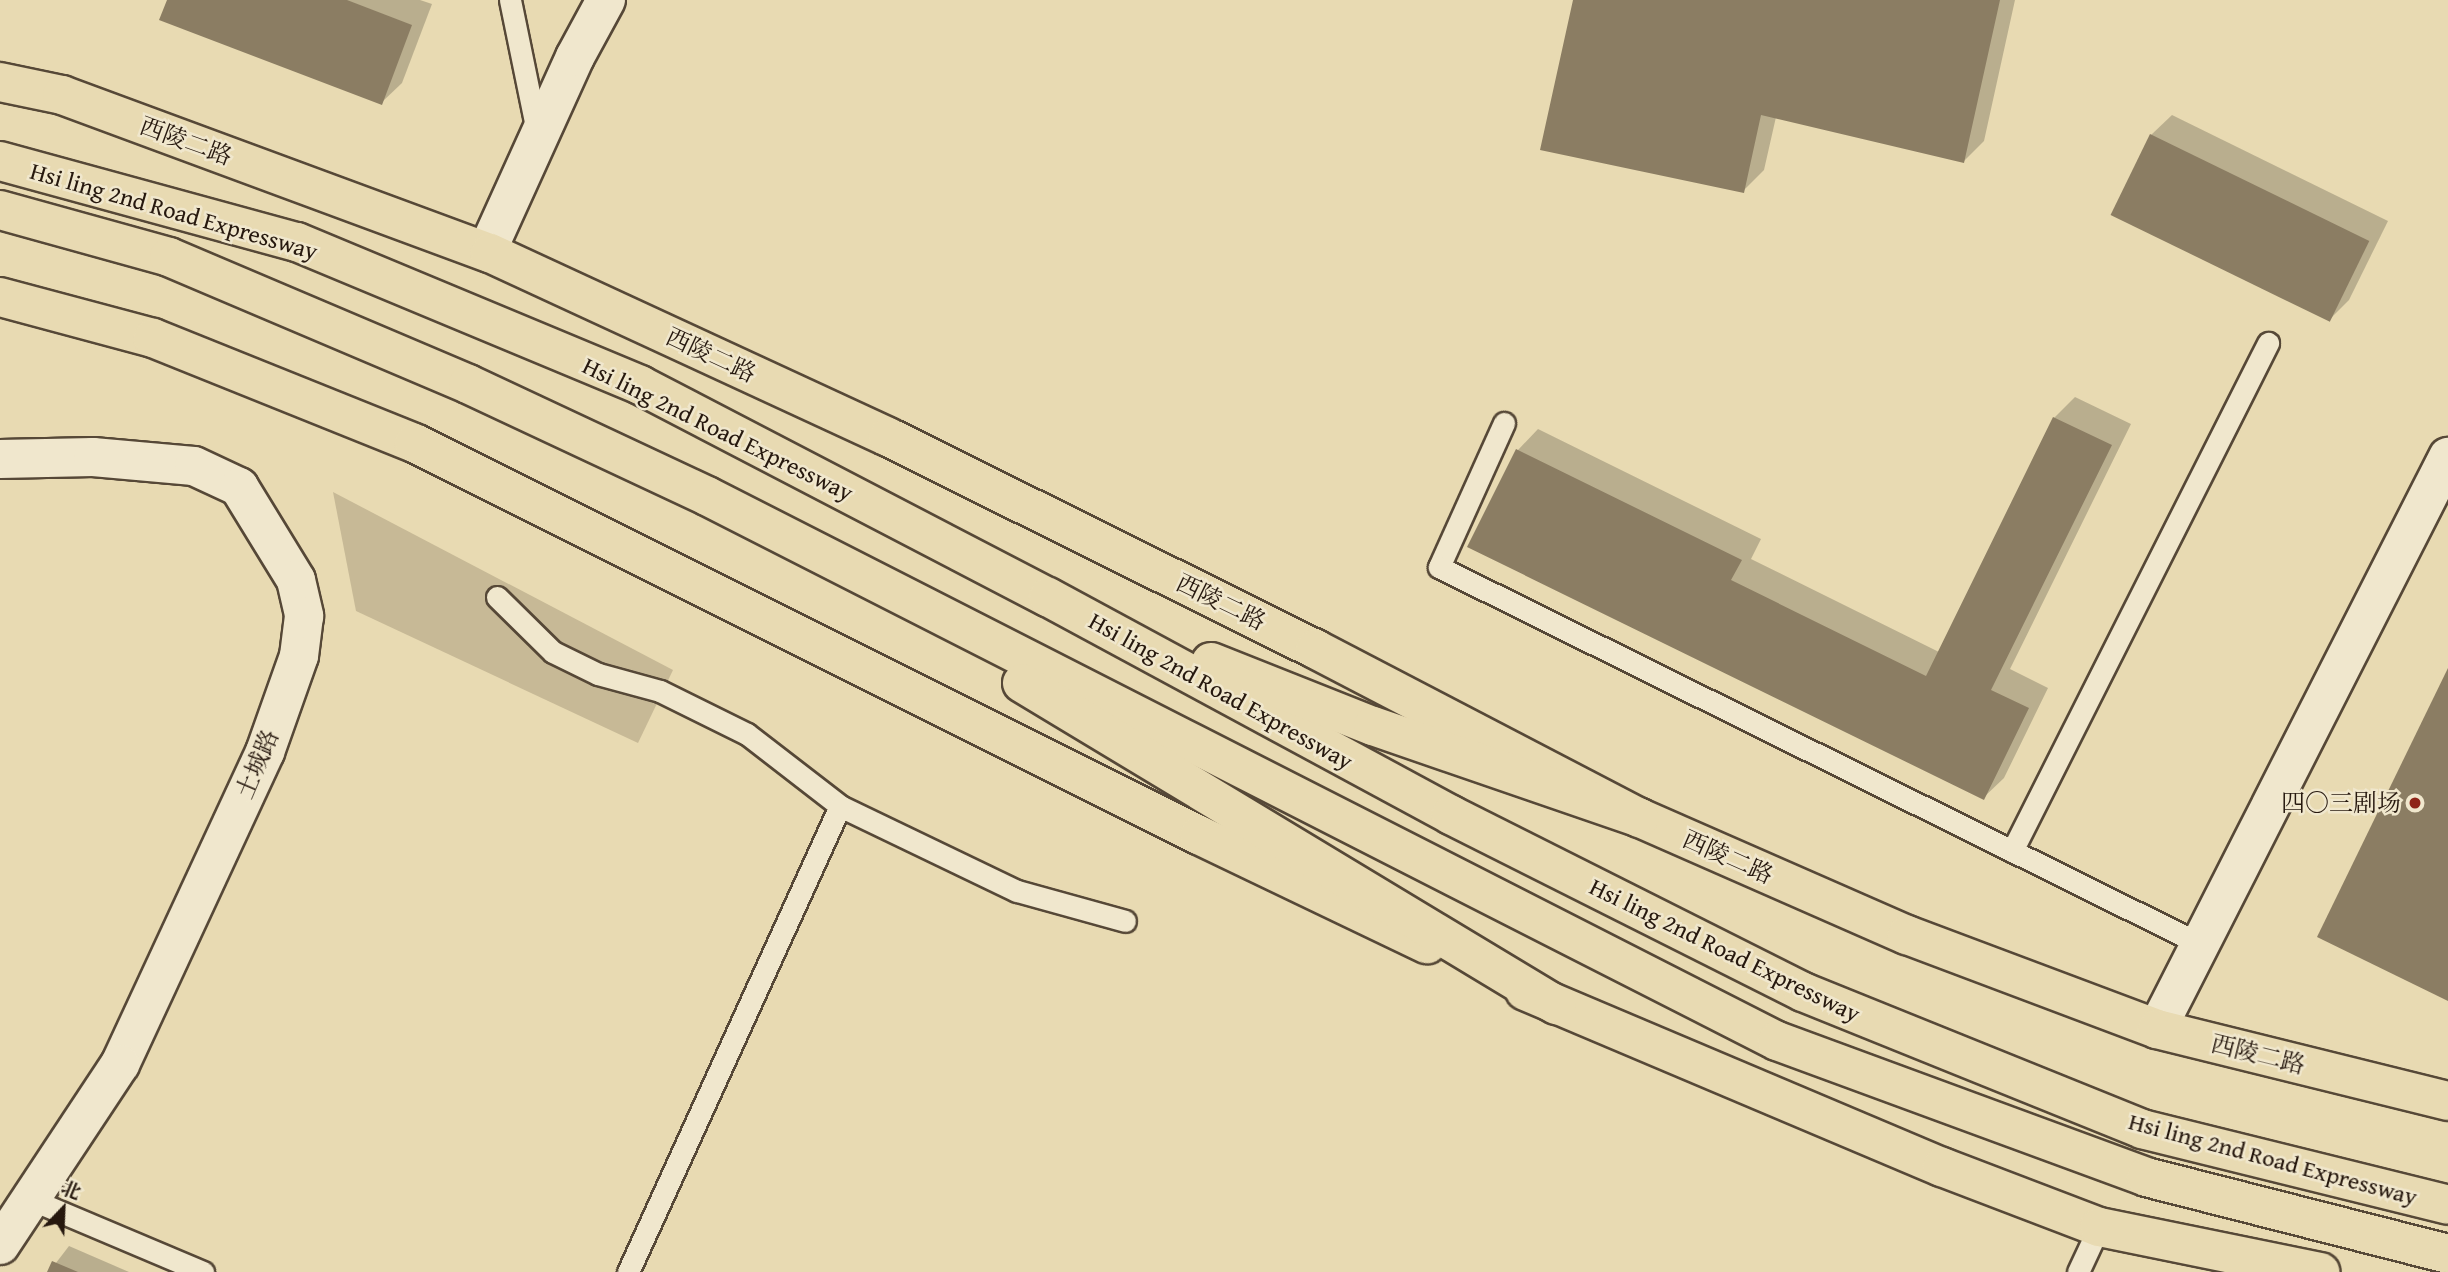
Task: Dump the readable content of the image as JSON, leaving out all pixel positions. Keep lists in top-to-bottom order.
{
  "streets": {
    "main road": ["西陵二路", "Hsi ling 2nd Road Expressway"],
    "street": ["土城路"]
  },
  "places": ["四〇三剧场"],
  "north": "top right"
}
